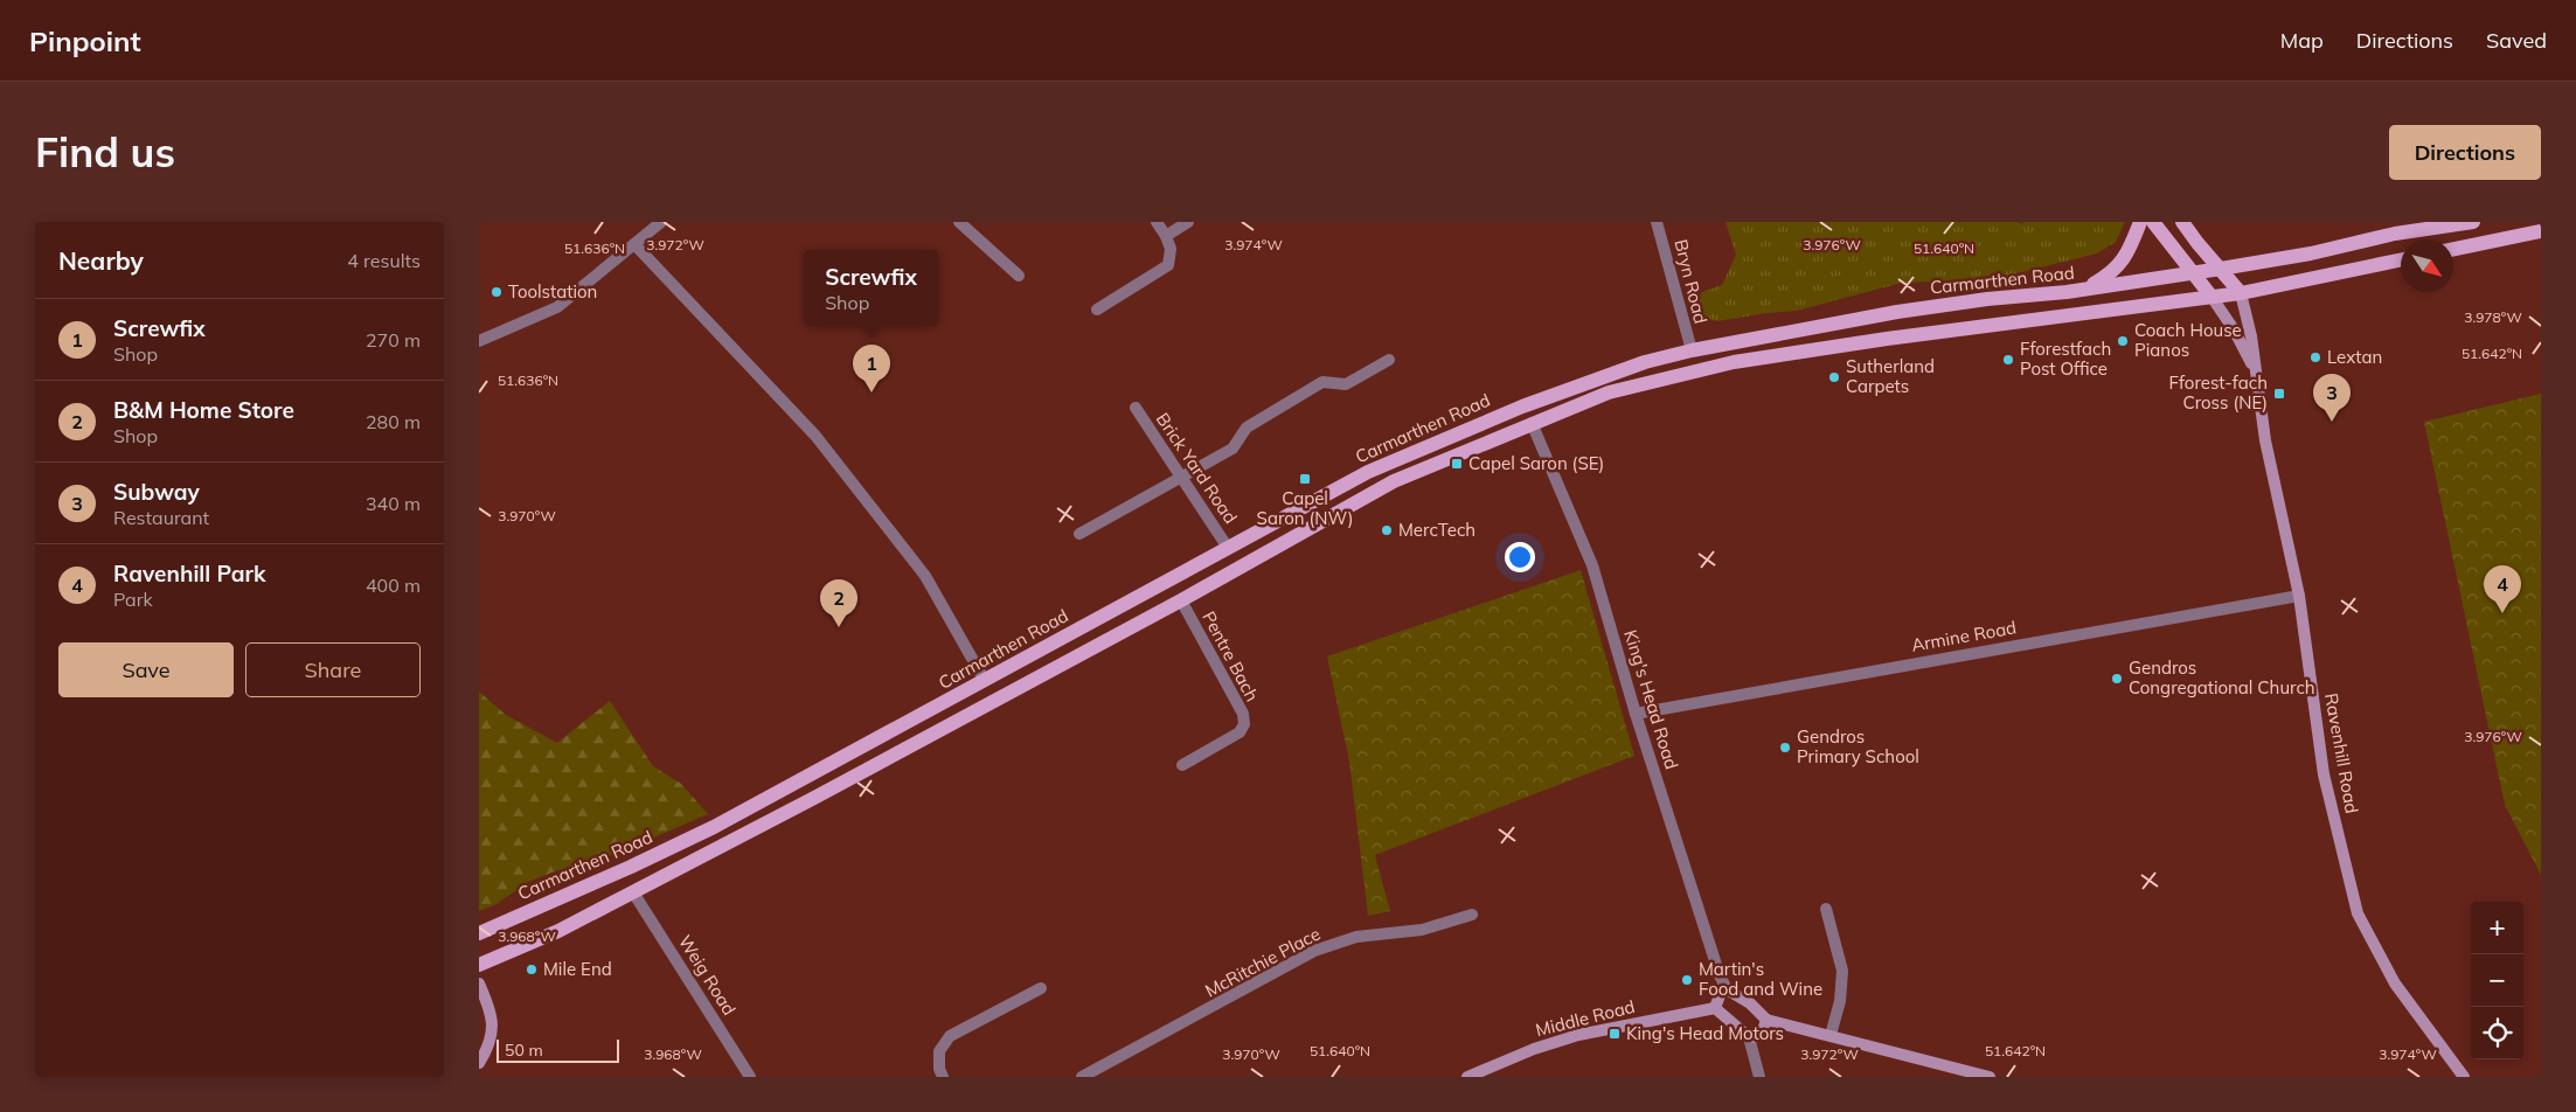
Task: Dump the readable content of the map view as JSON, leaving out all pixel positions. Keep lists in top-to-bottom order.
{
  "streets": {
    "main road": ["Carmarthen Road"],
    "street": [
      "Bryn Road",
      "Brick Yard Road",
      "Armine Road",
      "Pentre Bach",
      "King's Head Road",
      "Ravenhill Road",
      "McRitchie Place",
      "Weig Road",
      "Middle Road"
    ]
  },
  "crossings": [
    ["Carmarthen Road", "Bryn Road"],
    ["Carmarthen Road", "Brick Yard Road"],
    ["Carmarthen Road", "Pentre Bach"],
    ["Carmarthen Road", "King's Head Road"],
    ["Carmarthen Road", "Ravenhill Road"],
    ["Carmarthen Road", "Weig Road"],
    ["Armine Road", "King's Head Road"],
    ["Armine Road", "Ravenhill Road"]
  ],
  "places": {
    "other": [
      "Toolstation",
      "Coach House Pianos",
      "Lextan",
      "Fforestfach Post Office",
      "Sutherland Carpets",
      "MercTech",
      "Gendros Congregational Church",
      "Gendros Primary School",
      "Mile End",
      "Martin's Food and Wine"
    ],
    "transit": [
      "Fforest-fach Cross (NE)",
      "Capel Saron (SE)",
      "Capel Saron (NW)",
      "King's Head Motors"
    ]
  },
  "scale_bar": "50 m",
  "north": "bottom right",
  "page": {
    "header": "Pinpoint",
    "nav": ["Map", "Directions", "Saved"],
    "buttons": [
      "Directions",
      ["Save", "Share"]
    ],
    "title": "Find us",
    "heading": ["Nearby", "4 results"],
    "popup": ["Screwfix", "Shop"],
    "list": [
      {
        "mark": "1",
        "name": "Screwfix",
        "note": "Shop",
        "value": "270 m"
      },
      {
        "mark": "2",
        "name": "B&M Home Store",
        "note": "Shop",
        "value": "280 m"
      },
      {
        "mark": "3",
        "name": "Subway",
        "note": "Restaurant",
        "value": "340 m"
      },
      {
        "mark": "4",
        "name": "Ravenhill Park",
        "note": "Park",
        "value": "400 m"
      }
    ],
    "pins": [
      "1",
      "3",
      "4",
      "2"
    ],
    "map_buttons": ["+", "−"],
    "scale": "50 m"
  },
  "coordinates": [
    "3.972°W",
    "3.974°W",
    "3.976°W",
    "51.636°N",
    "51.640°N",
    "3.978°W",
    "51.642°N",
    "3.970°W",
    "3.968°W"
  ]
}
